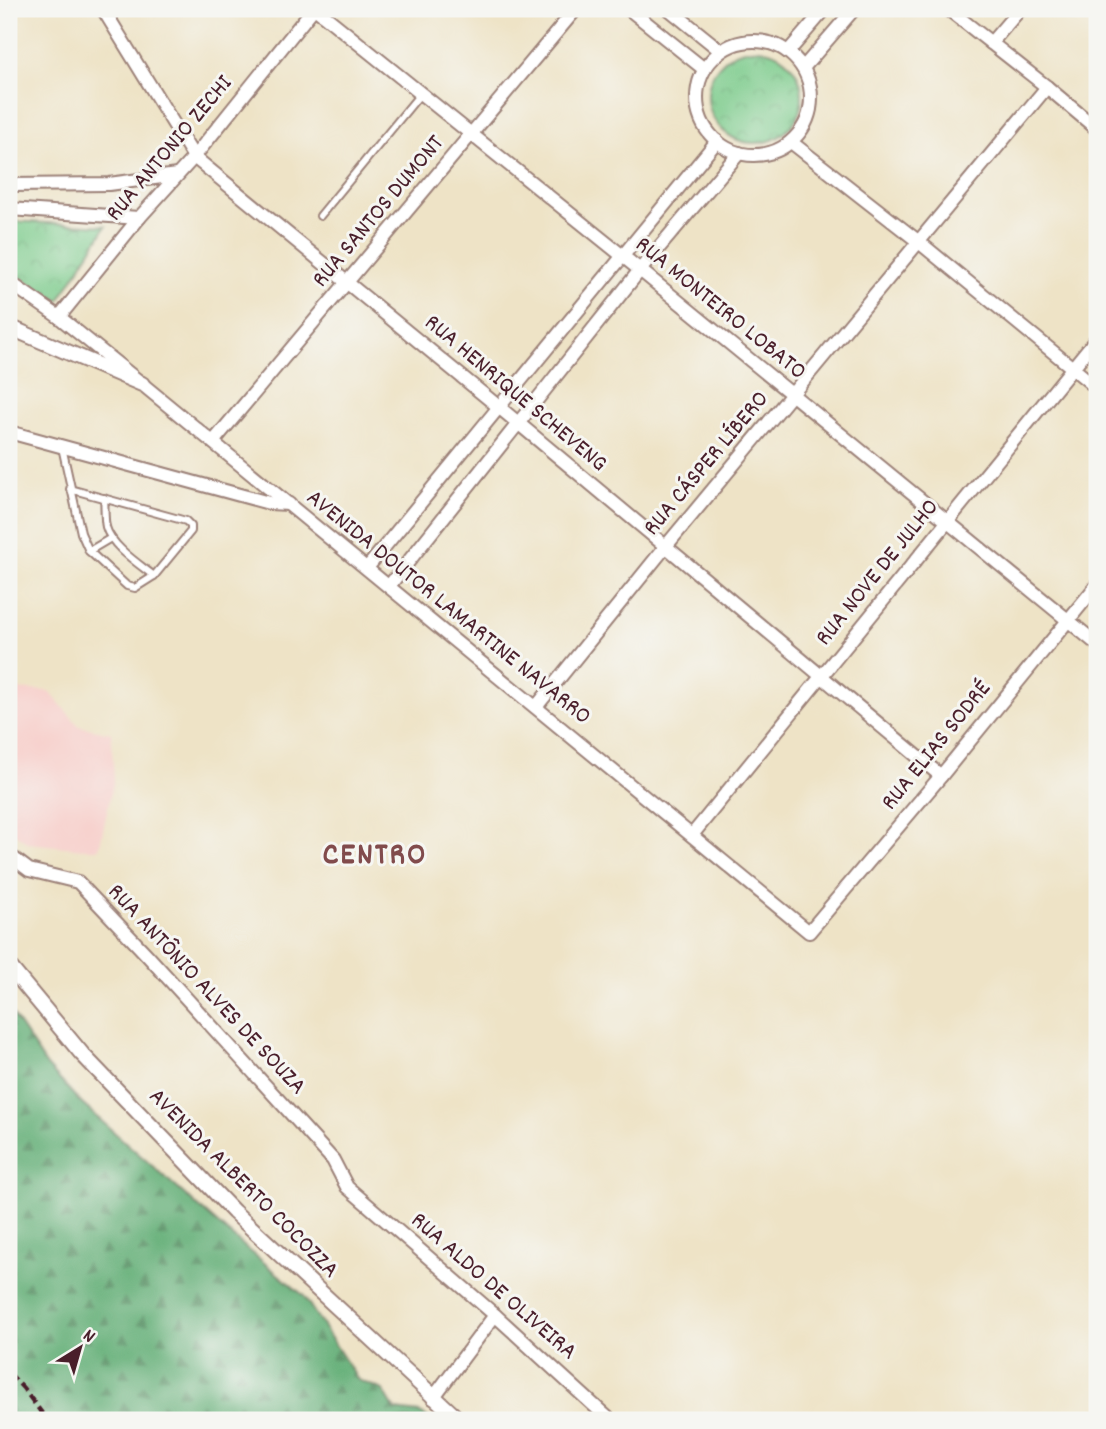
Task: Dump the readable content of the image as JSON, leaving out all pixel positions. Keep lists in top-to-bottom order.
{
  "streets": {
    "street": [
      "RUA ANTONIO ZECHI",
      "RUA SANTOS DUMONT",
      "RUA MONTEIRO LOBATO",
      "RUA HENRIQUE SCHEVENG",
      "RUA CÁSPER LÍBERO",
      "RUA NOVE DE JULHO",
      "AVENIDA DOUTOR LAMARTINE NAVARRO",
      "RUA ELIAS SODRÉ",
      "RUA ANTÔNIO ALVES DE SOUZA",
      "AVENIDA ALBERTO COCOZZA",
      "RUA ALDO DE OLIVEIRA"
    ]
  },
  "crossings": [
    ["RUA ANTONIO ZECHI", "RUA MONTEIRO LOBATO"],
    ["RUA ANTONIO ZECHI", "RUA HENRIQUE SCHEVENG"],
    ["RUA ANTONIO ZECHI", "AVENIDA DOUTOR LAMARTINE NAVARRO"],
    ["RUA SANTOS DUMONT", "RUA MONTEIRO LOBATO"],
    ["RUA SANTOS DUMONT", "RUA HENRIQUE SCHEVENG"],
    ["RUA SANTOS DUMONT", "AVENIDA DOUTOR LAMARTINE NAVARRO"],
    ["RUA MONTEIRO LOBATO", "RUA CÁSPER LÍBERO"],
    ["RUA MONTEIRO LOBATO", "RUA NOVE DE JULHO"],
    ["RUA MONTEIRO LOBATO", "RUA ELIAS SODRÉ"],
    ["RUA HENRIQUE SCHEVENG", "RUA CÁSPER LÍBERO"],
    ["RUA HENRIQUE SCHEVENG", "RUA NOVE DE JULHO"],
    ["RUA HENRIQUE SCHEVENG", "RUA ELIAS SODRÉ"],
    ["RUA CÁSPER LÍBERO", "AVENIDA DOUTOR LAMARTINE NAVARRO"],
    ["RUA NOVE DE JULHO", "AVENIDA DOUTOR LAMARTINE NAVARRO"],
    ["AVENIDA DOUTOR LAMARTINE NAVARRO", "RUA ELIAS SODRÉ"],
    ["RUA ANTÔNIO ALVES DE SOUZA", "RUA ALDO DE OLIVEIRA"]
  ],
  "districts": ["CENTRO"],
  "north": "top right"
}
